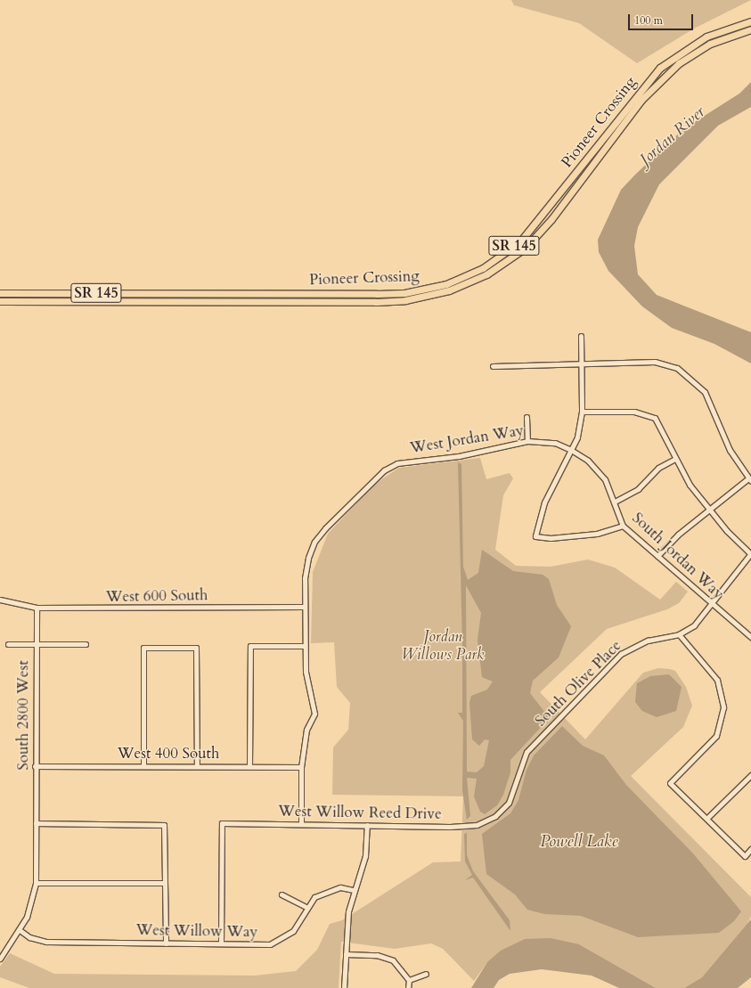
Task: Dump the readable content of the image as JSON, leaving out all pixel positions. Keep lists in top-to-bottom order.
{
  "streets": {
    "highway": ["Pioneer Crossing", "SR 145"],
    "street": [
      "West Jordan Way",
      "South Jordan Way",
      "West 600 South",
      "South Olive Place",
      "South 2800 West",
      "West 400 South",
      "West Willow Reed Drive",
      "West Willow Way"
    ]
  },
  "crossings": [
    ["West Jordan Way", "South Jordan Way"],
    ["West Jordan Way", "West 600 South"],
    ["South Jordan Way", "South Olive Place"],
    ["West 600 South", "South 2800 West"],
    ["South Olive Place", "West Willow Reed Drive"],
    ["South 2800 West", "West 400 South"],
    ["South 2800 West", "West Willow Way"],
    ["West Willow Reed Drive", "West Willow Way"]
  ],
  "water": ["Jordan River", "Powell Lake"],
  "parks": ["Jordan Willows Park"],
  "scale_bar": "100 m"
}
